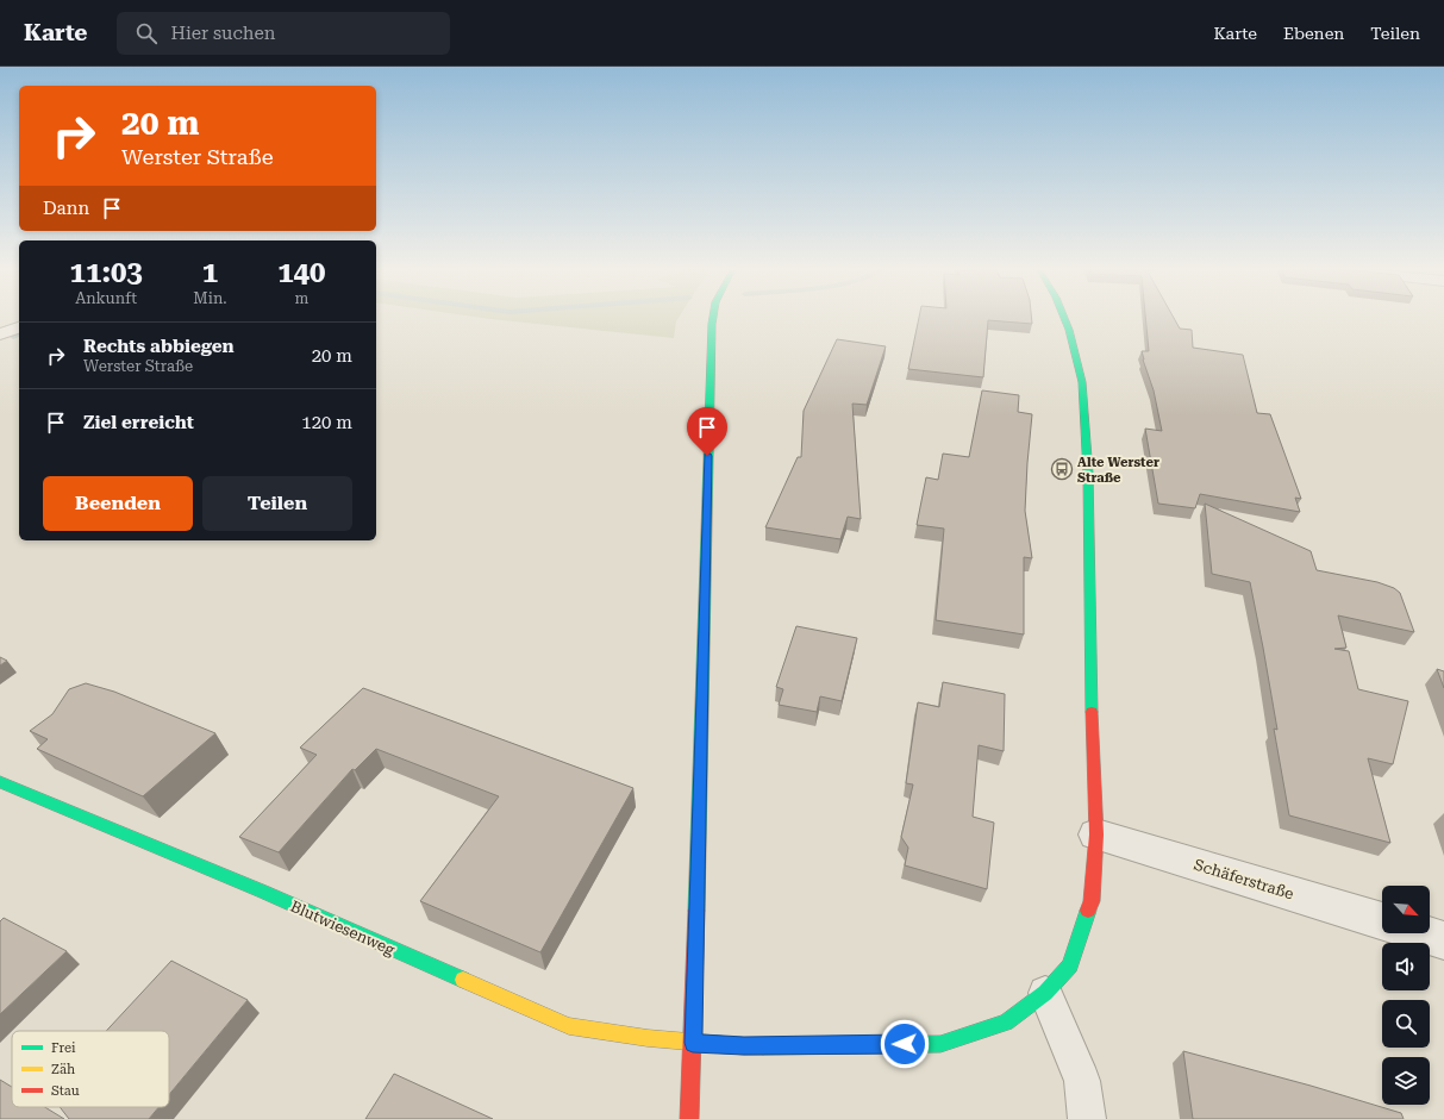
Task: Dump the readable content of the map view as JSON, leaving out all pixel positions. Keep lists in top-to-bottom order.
{
  "streets": {
    "street": ["Schäferstraße", "Blutwiesenweg"]
  },
  "places": {
    "bus stop": ["Alte Werster Straße"]
  },
  "legend": ["Frei", "Zäh", "Stau"],
  "north": "bottom right",
  "page": {
    "header": "Karte",
    "search": "Hier suchen",
    "nav": ["Karte", "Ebenen", "Teilen"],
    "turn": ["20 m", "Werster Straße"],
    "then": "Dann",
    "eta": [
      "11:03",
      "Ankunft",
      "1",
      "Min.",
      "140",
      "m"
    ],
    "list": [
      {
        "name": "Rechts abbiegen",
        "note": "Werster Straße",
        "value": "20 m"
      },
      {
        "name": "Ziel erreicht",
        "value": "120 m"
      }
    ],
    "buttons": ["Beenden", "Teilen"]
  }
}
